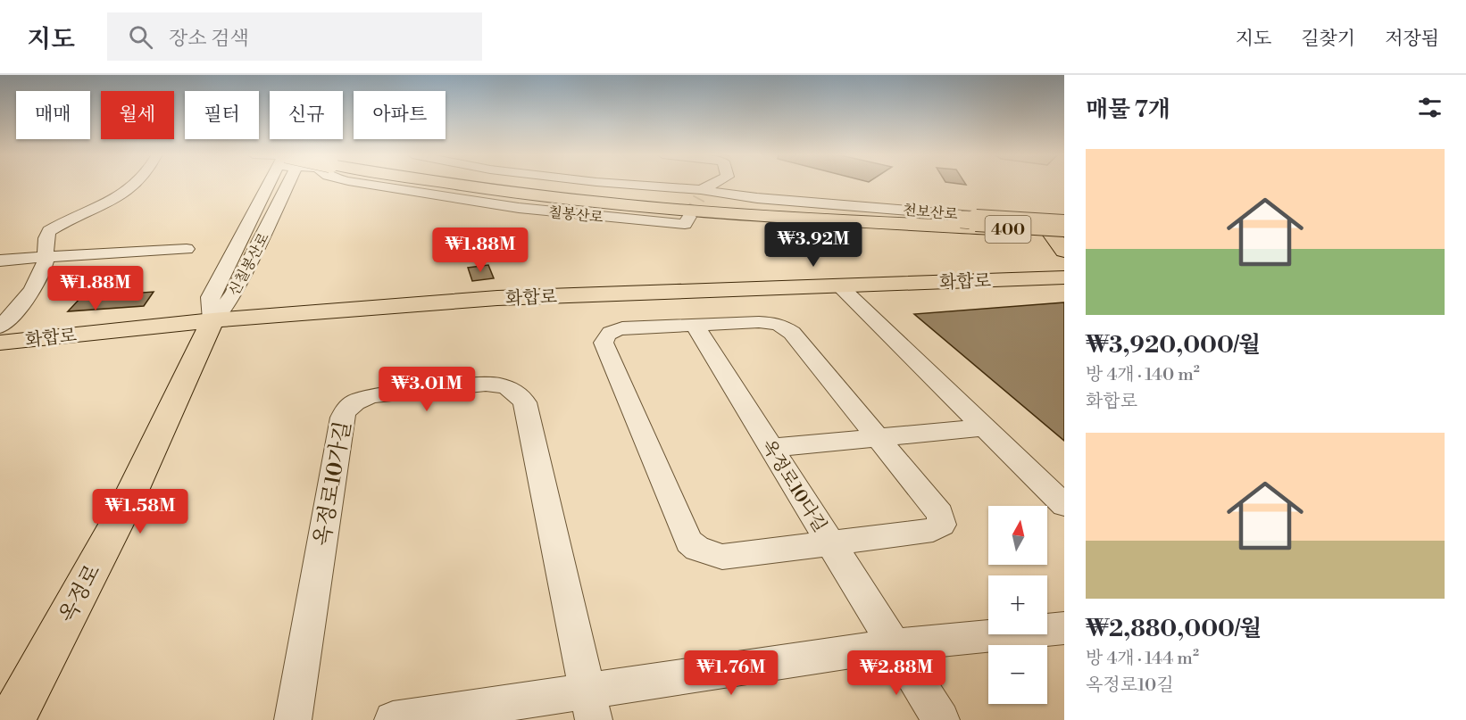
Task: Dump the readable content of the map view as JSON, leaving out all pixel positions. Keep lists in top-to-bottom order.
{
  "streets": {
    "highway": ["400"],
    "main road": ["화합로", "옥정로"],
    "street": [
      "천보산로",
      "칠봉산로",
      "신칠봉산로",
      "옥정로10가길",
      "옥정로10다길"
    ]
  },
  "crossings": [
    ["천보산로", "400"],
    ["신칠봉산로", "화합로"],
    ["신칠봉산로", "옥정로"],
    ["화합로", "옥정로"]
  ],
  "north": "top",
  "page": {
    "header": "지도",
    "search": "장소 검색",
    "nav": ["지도", "길찾기", "저장됨"],
    "heading": "매물 7개",
    "chip": [
      "매매",
      "월세",
      "필터",
      "신규",
      "아파트"
    ],
    "list": [
      {
        "name": "₩3,920,000/월",
        "note": "방 4개 · 140 m² · 화합로"
      },
      {
        "name": "₩2,880,000/월",
        "note": "방 4개 · 144 m² · 옥정로10길"
      }
    ],
    "price": [
      "₩3.92M",
      "₩1.88M",
      "₩1.88M",
      "₩3.01M",
      "₩1.58M",
      "₩1.76M",
      "₩2.88M"
    ],
    "map_buttons": ["+", "−"]
  }
}
